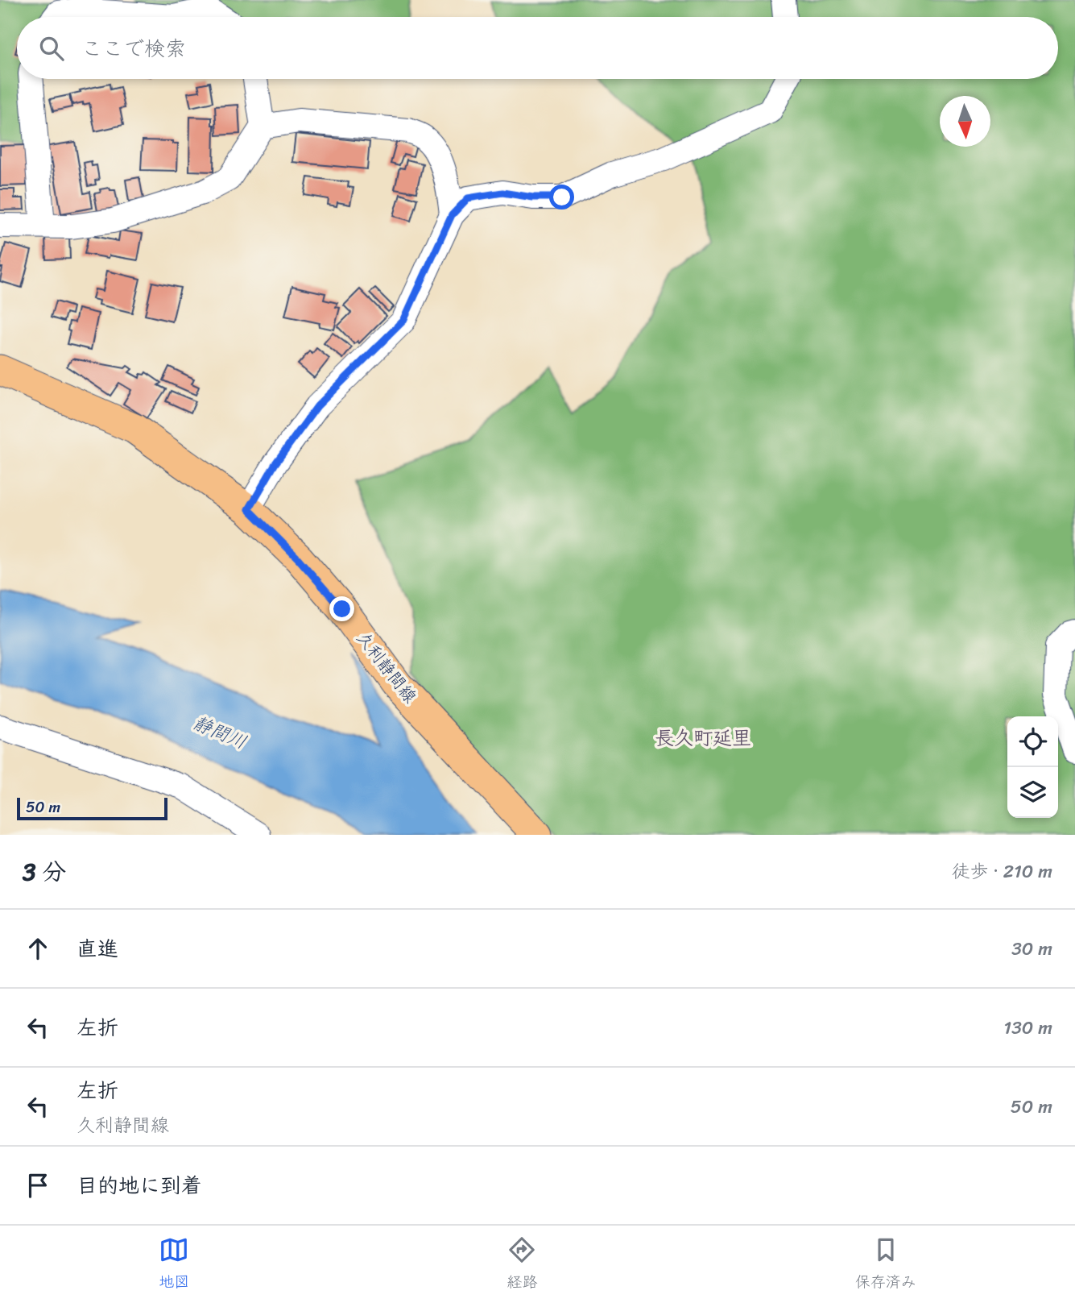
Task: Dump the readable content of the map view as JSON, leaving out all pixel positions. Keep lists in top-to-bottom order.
{
  "streets": {
    "main road": ["久利静間線"]
  },
  "districts": ["長久町延里"],
  "water": ["静間川"],
  "scale_bar": "50 m",
  "north": "bottom",
  "page": {
    "search": "ここで検索",
    "scale": "50 m",
    "heading": ["3 分", "徒歩 · 210 m"],
    "list": [
      ["直進", "30 m"],
      ["左折", "130 m"],
      ["左折", "久利静間線", "50 m"],
      "目的地に到着"
    ],
    "nav": ["地図", "経路", "保存済み"]
  }
}
